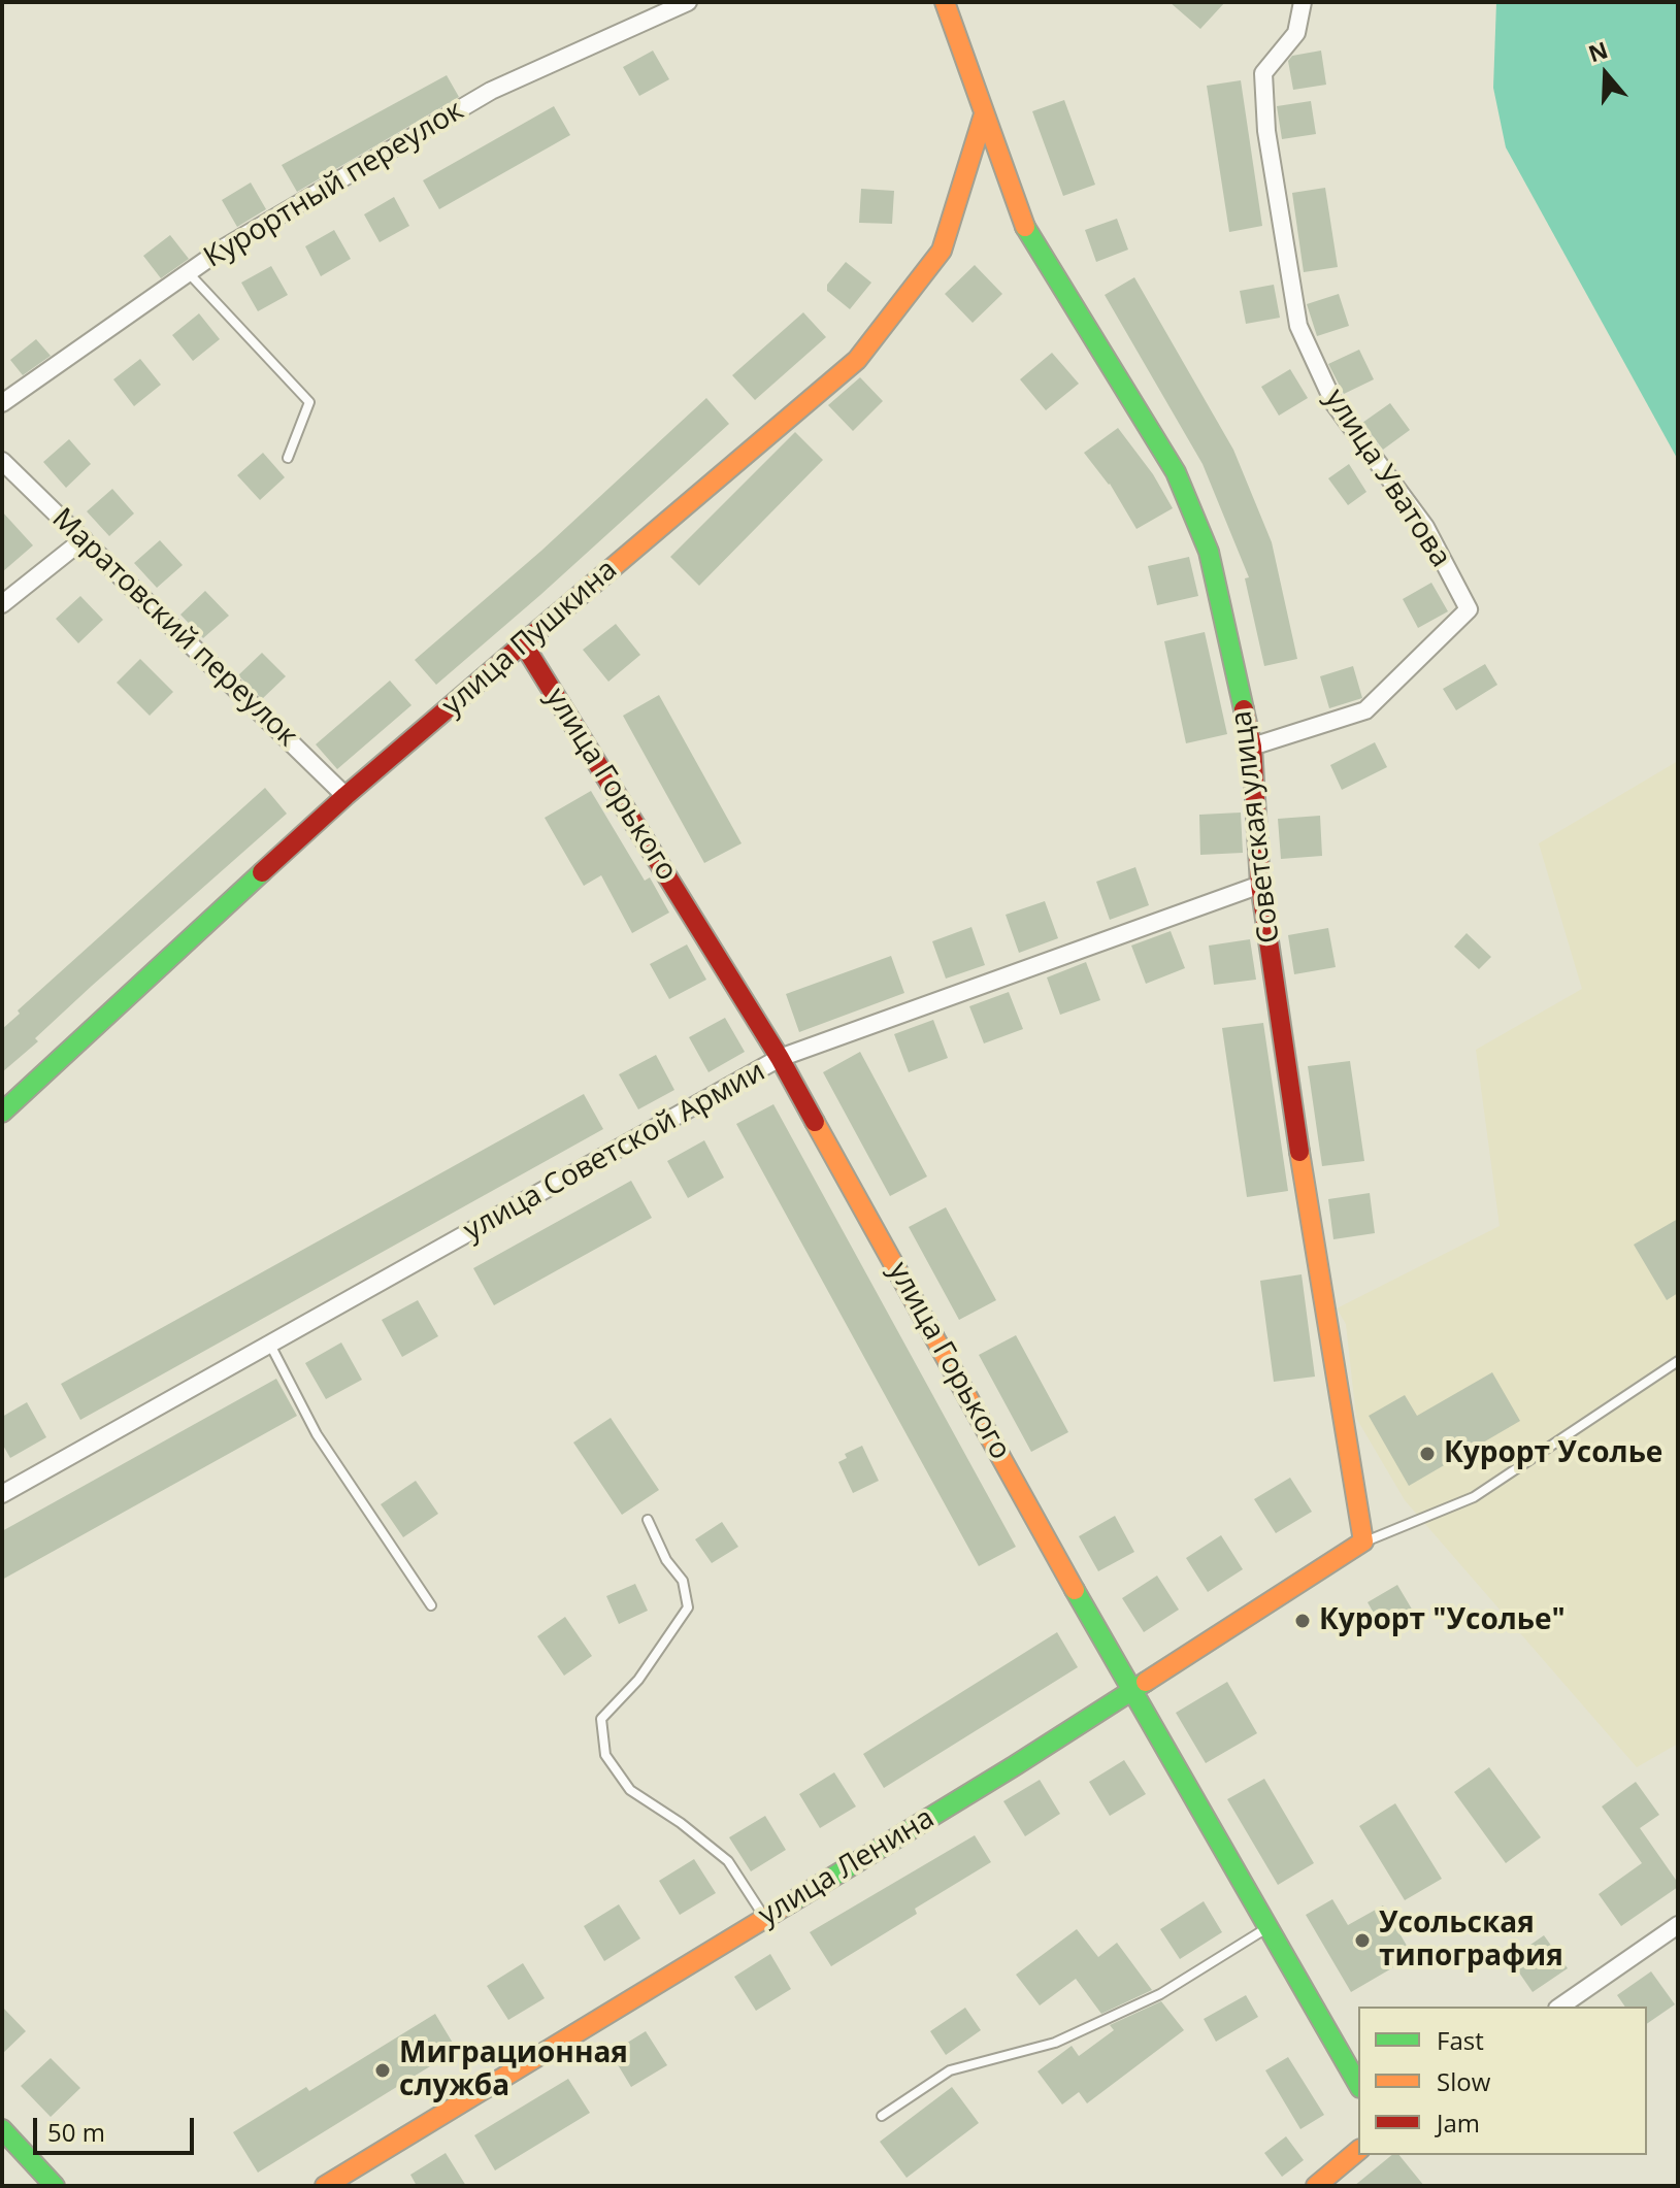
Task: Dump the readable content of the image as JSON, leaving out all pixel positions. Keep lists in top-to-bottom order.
{
  "streets": {
    "street": [
      "Курортный переулок",
      "улица Уватова",
      "Маратовский переулок",
      "улица Пушкина",
      "улица Горького",
      "Советская улица",
      "улица Советской Армии",
      "улица Ленина"
    ]
  },
  "crossings": [
    ["улица Уватова", "Советская улица"],
    ["Маратовский переулок", "улица Пушкина"],
    ["улица Пушкина", "улица Горького"],
    ["улица Пушкина", "Советская улица"],
    ["улица Горького", "улица Советской Армии"],
    ["улица Горького", "улица Ленина"],
    ["Советская улица", "улица Советской Армии"],
    ["Советская улица", "улица Ленина"]
  ],
  "places": [
    "Курорт Усолье",
    "Курорт \"Усолье\"",
    "Усольская типография",
    "Миграционная служба"
  ],
  "legend": ["Fast", "Slow", "Jam"],
  "scale_bar": "50 m",
  "north": "top"
}
